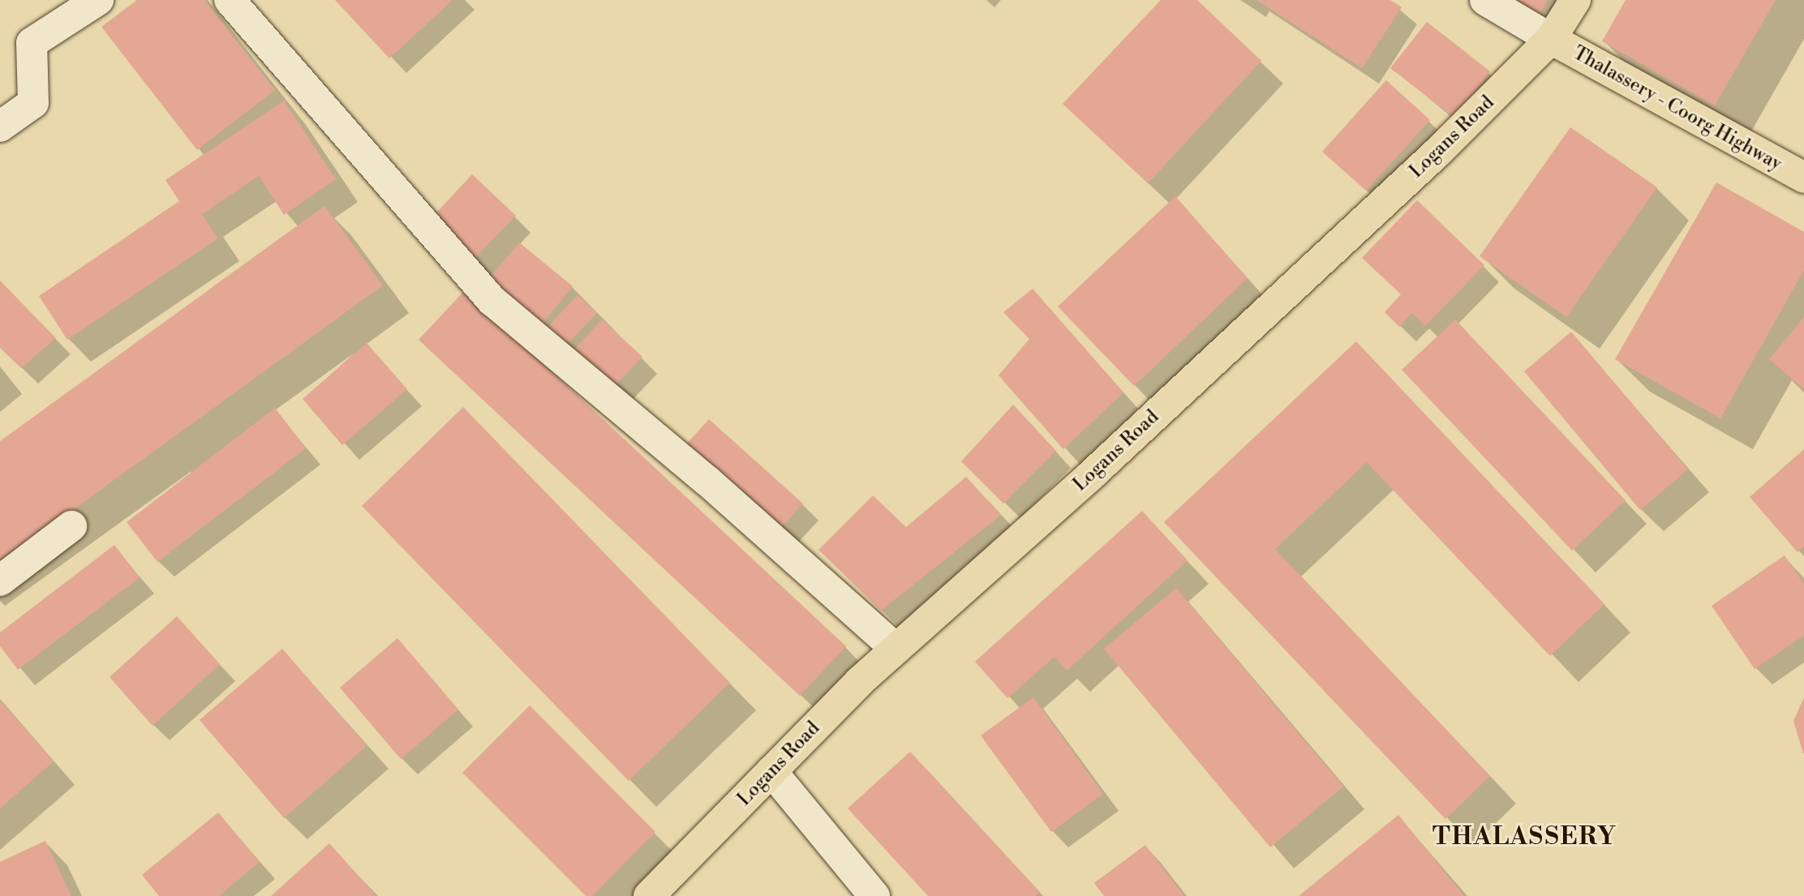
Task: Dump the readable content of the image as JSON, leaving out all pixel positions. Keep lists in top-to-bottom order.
{
  "streets": {
    "main road": ["Thalassery - Coorg Highway", "Logans Road"]
  },
  "crossings": [
    ["Thalassery - Coorg Highway", "Logans Road"]
  ],
  "districts": ["THALASSERY"]
}
